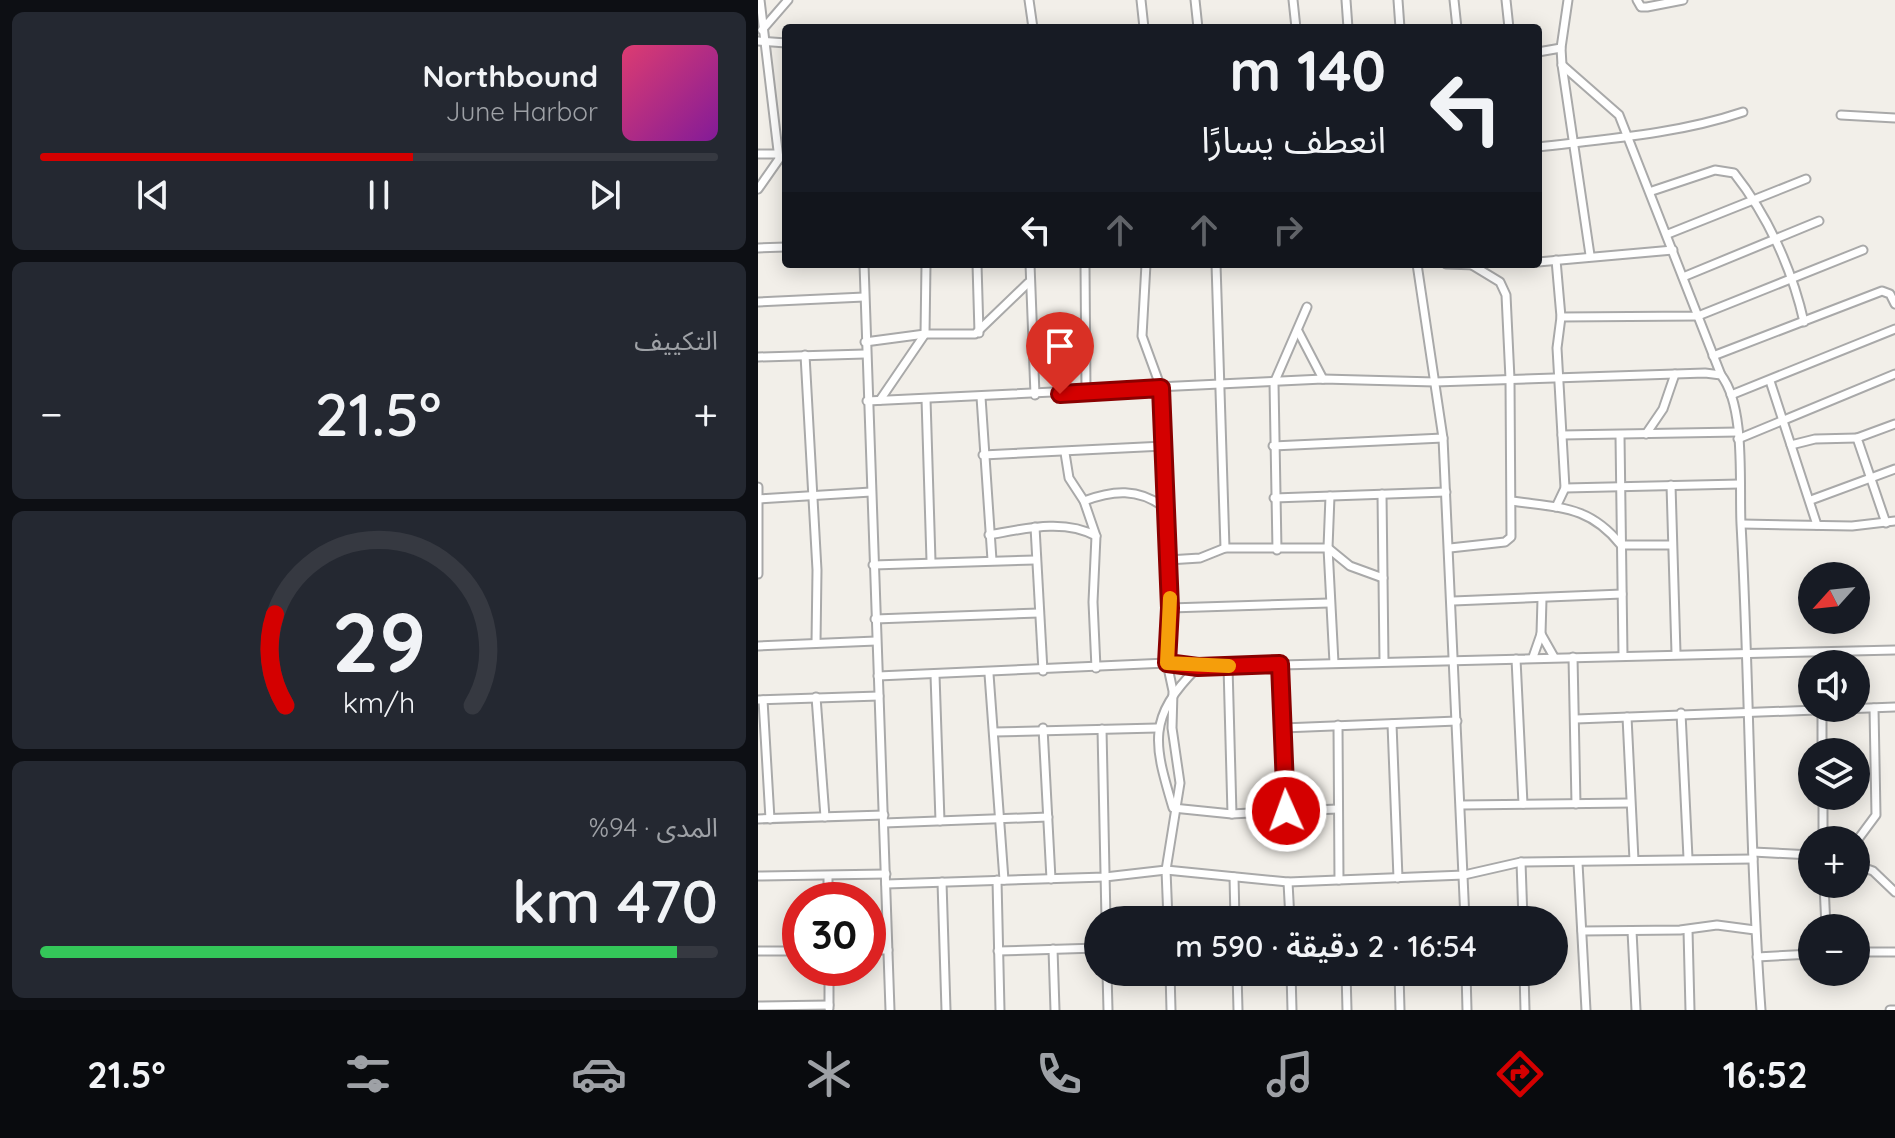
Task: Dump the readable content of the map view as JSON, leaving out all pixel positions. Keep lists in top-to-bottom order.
{
  "north": "bottom left",
  "page": {
    "turn": ["140 m", "انعطف يسارًا"],
    "song": ["Northbound", "June Harbor"],
    "tile": [
      "التكييف",
      ["المدى · 94%", "470 km"]
    ],
    "heat": ["−", "21.5°", "+"],
    "map_buttons": ["+", "−"],
    "limit": "30",
    "trip": "16:54 · 2 دقيقة · 590 m",
    "tabs": ["16:52", "21.5°"],
    "gauge": ["29", "km/h"]
  }
}
